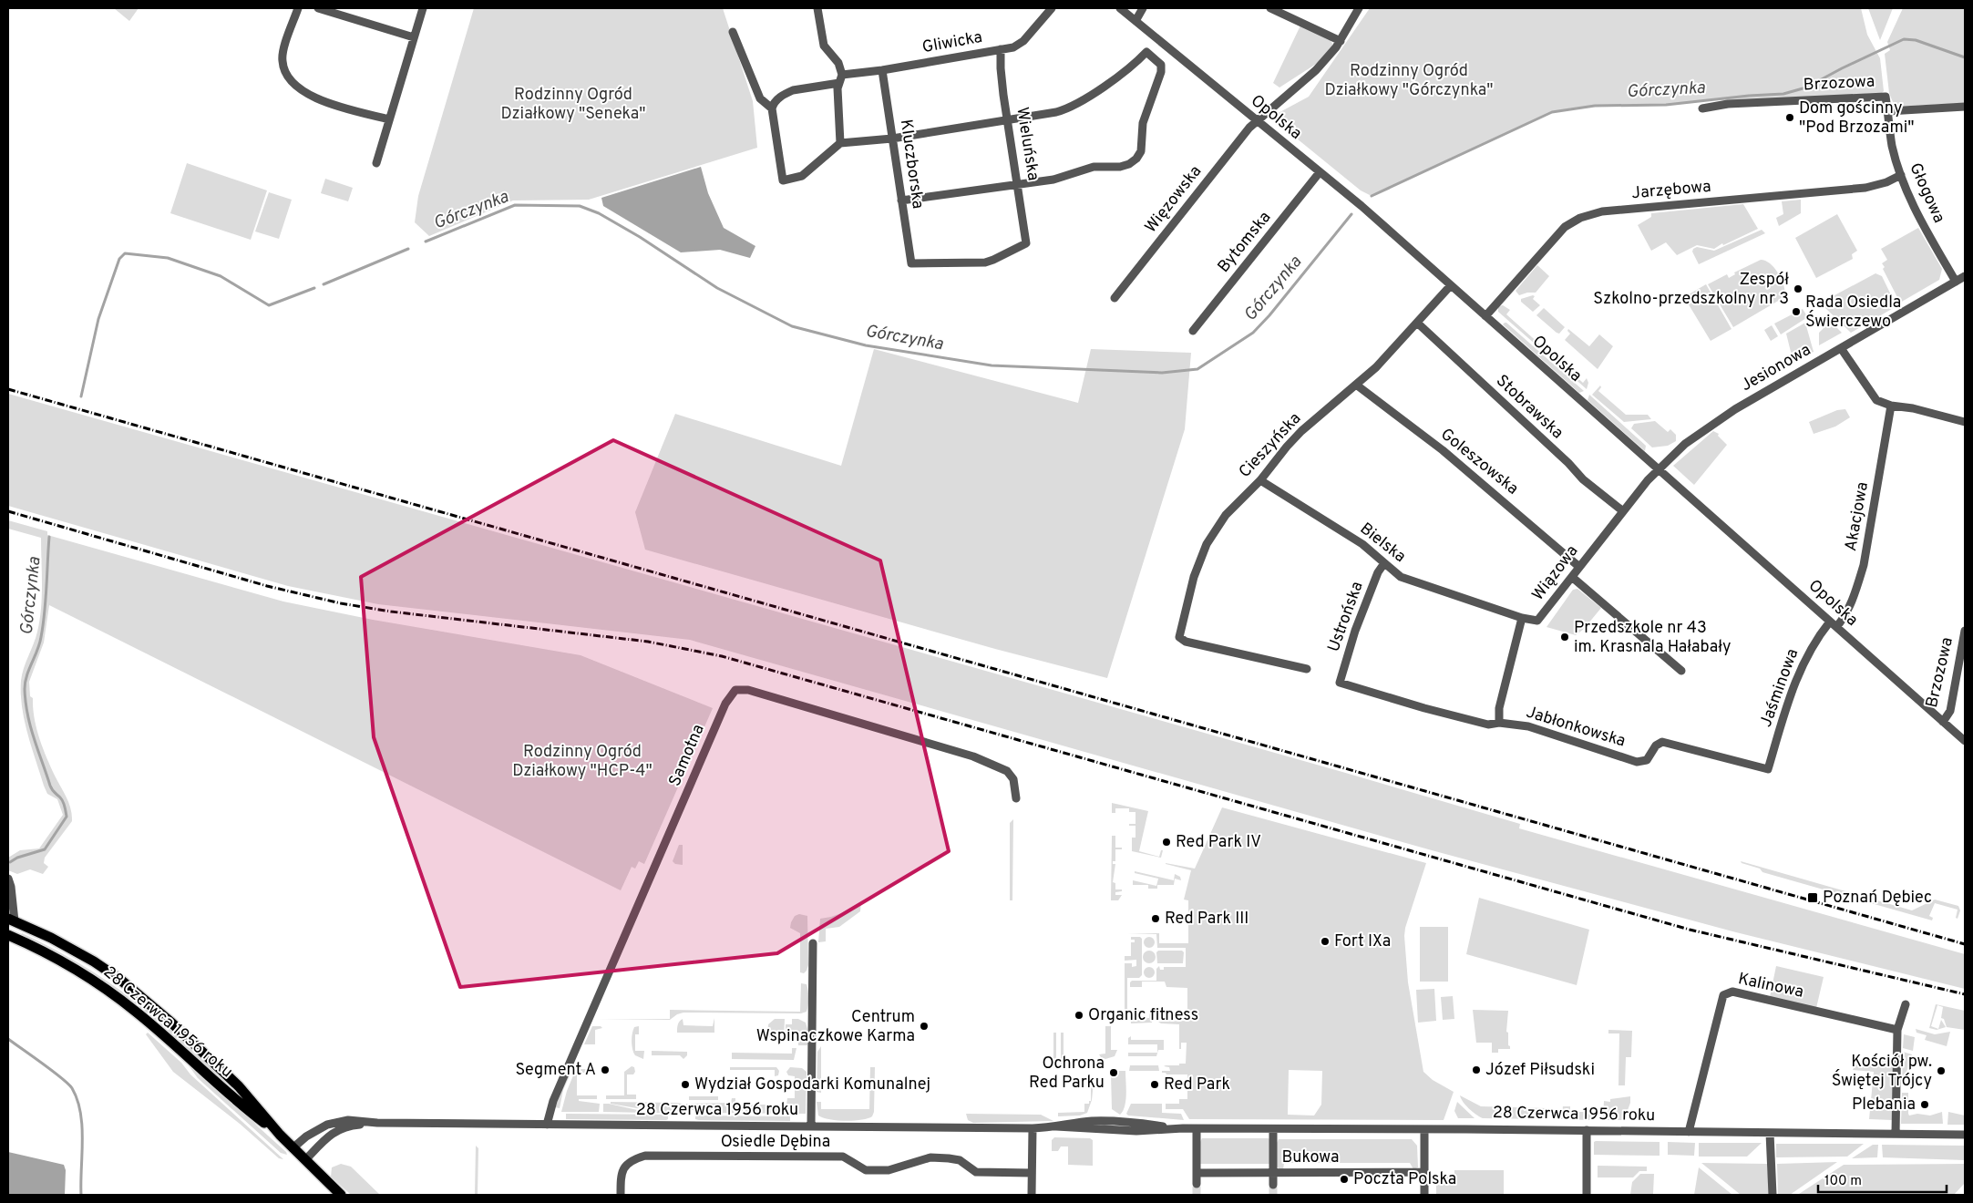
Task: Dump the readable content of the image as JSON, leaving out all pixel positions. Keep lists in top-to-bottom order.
{
  "streets": {
    "main road": ["28 Czerwca 1956 roku"],
    "street": [
      "Gliwicka",
      "Brzozowa",
      "Opolska",
      "Wieluńska",
      "Kluczborska",
      "Jarzębowa",
      "Głogowa",
      "Więzowska",
      "Bytomska",
      "Jesionowa",
      "Stobrawska",
      "Cieszyńska",
      "Goleszowska",
      "Akacjowa",
      "Bielska",
      "Wiązowa",
      "Ustrońska",
      "Jaśminowa",
      "Jabłonkowska",
      "Samotna",
      "Kalinowa",
      "Osiedle Dębina",
      "Bukowa"
    ]
  },
  "crossings": [
    ["Gliwicka", "Wieluńska"],
    ["Gliwicka", "Kluczborska"],
    ["Brzozowa", "Opolska"],
    ["Brzozowa", "Głogowa"],
    ["Opolska", "Jarzębowa"],
    ["Opolska", "Więzowska"],
    ["Opolska", "Bytomska"],
    ["Opolska", "Jesionowa"],
    ["Opolska", "Cieszyńska"],
    ["Opolska", "Akacjowa"],
    ["Opolska", "Wiązowa"],
    ["Opolska", "Jaśminowa"],
    ["Wieluńska", "Kluczborska"],
    ["Jarzębowa", "Głogowa"],
    ["Głogowa", "Jesionowa"],
    ["Jesionowa", "Wiązowa"],
    ["Stobrawska", "Cieszyńska"],
    ["Stobrawska", "Wiązowa"],
    ["Cieszyńska", "Goleszowska"],
    ["Cieszyńska", "Bielska"],
    ["Goleszowska", "Wiązowa"],
    ["Akacjowa", "Jaśminowa"],
    ["Bielska", "Wiązowa"],
    ["Bielska", "Ustrońska"],
    ["Ustrońska", "Jabłonkowska"],
    ["Jaśminowa", "Jabłonkowska"],
    ["Samotna", "28 Czerwca 1956 roku"],
    ["Kalinowa", "28 Czerwca 1956 roku"]
  ],
  "water": ["Górczynka"],
  "parks": ["Rodzinny Ogród Działkowy \"Górczynka\"", "Rodzinny Ogród Działkowy \"Seneka\"", "Rodzinny Ogród Działkowy \"HCP-4\""],
  "places": {
    "other": [
      "Dom gościnny \"Pod Brzozami\"",
      "Zespół Szkolno-przedszkolny nr 3",
      "Rada Osiedla Świerczewo",
      "Przedszkole nr 43 im. Krasnala Hałabały",
      "Red Park IV",
      "Red Park III",
      "Fort IXa",
      "Organic fitness",
      "Centrum Wspinaczkowe Karma",
      "Segment A",
      "Józef Piłsudski",
      "Kościół pw. Świętej Trójcy",
      "Ochrona Red Parku",
      "Wydział Gospodarki Komunalnej",
      "Red Park",
      "Plebania",
      "Poczta Polska"
    ],
    "transit": ["Poznań Dębiec"]
  },
  "scale_bar": "100 m"
}
